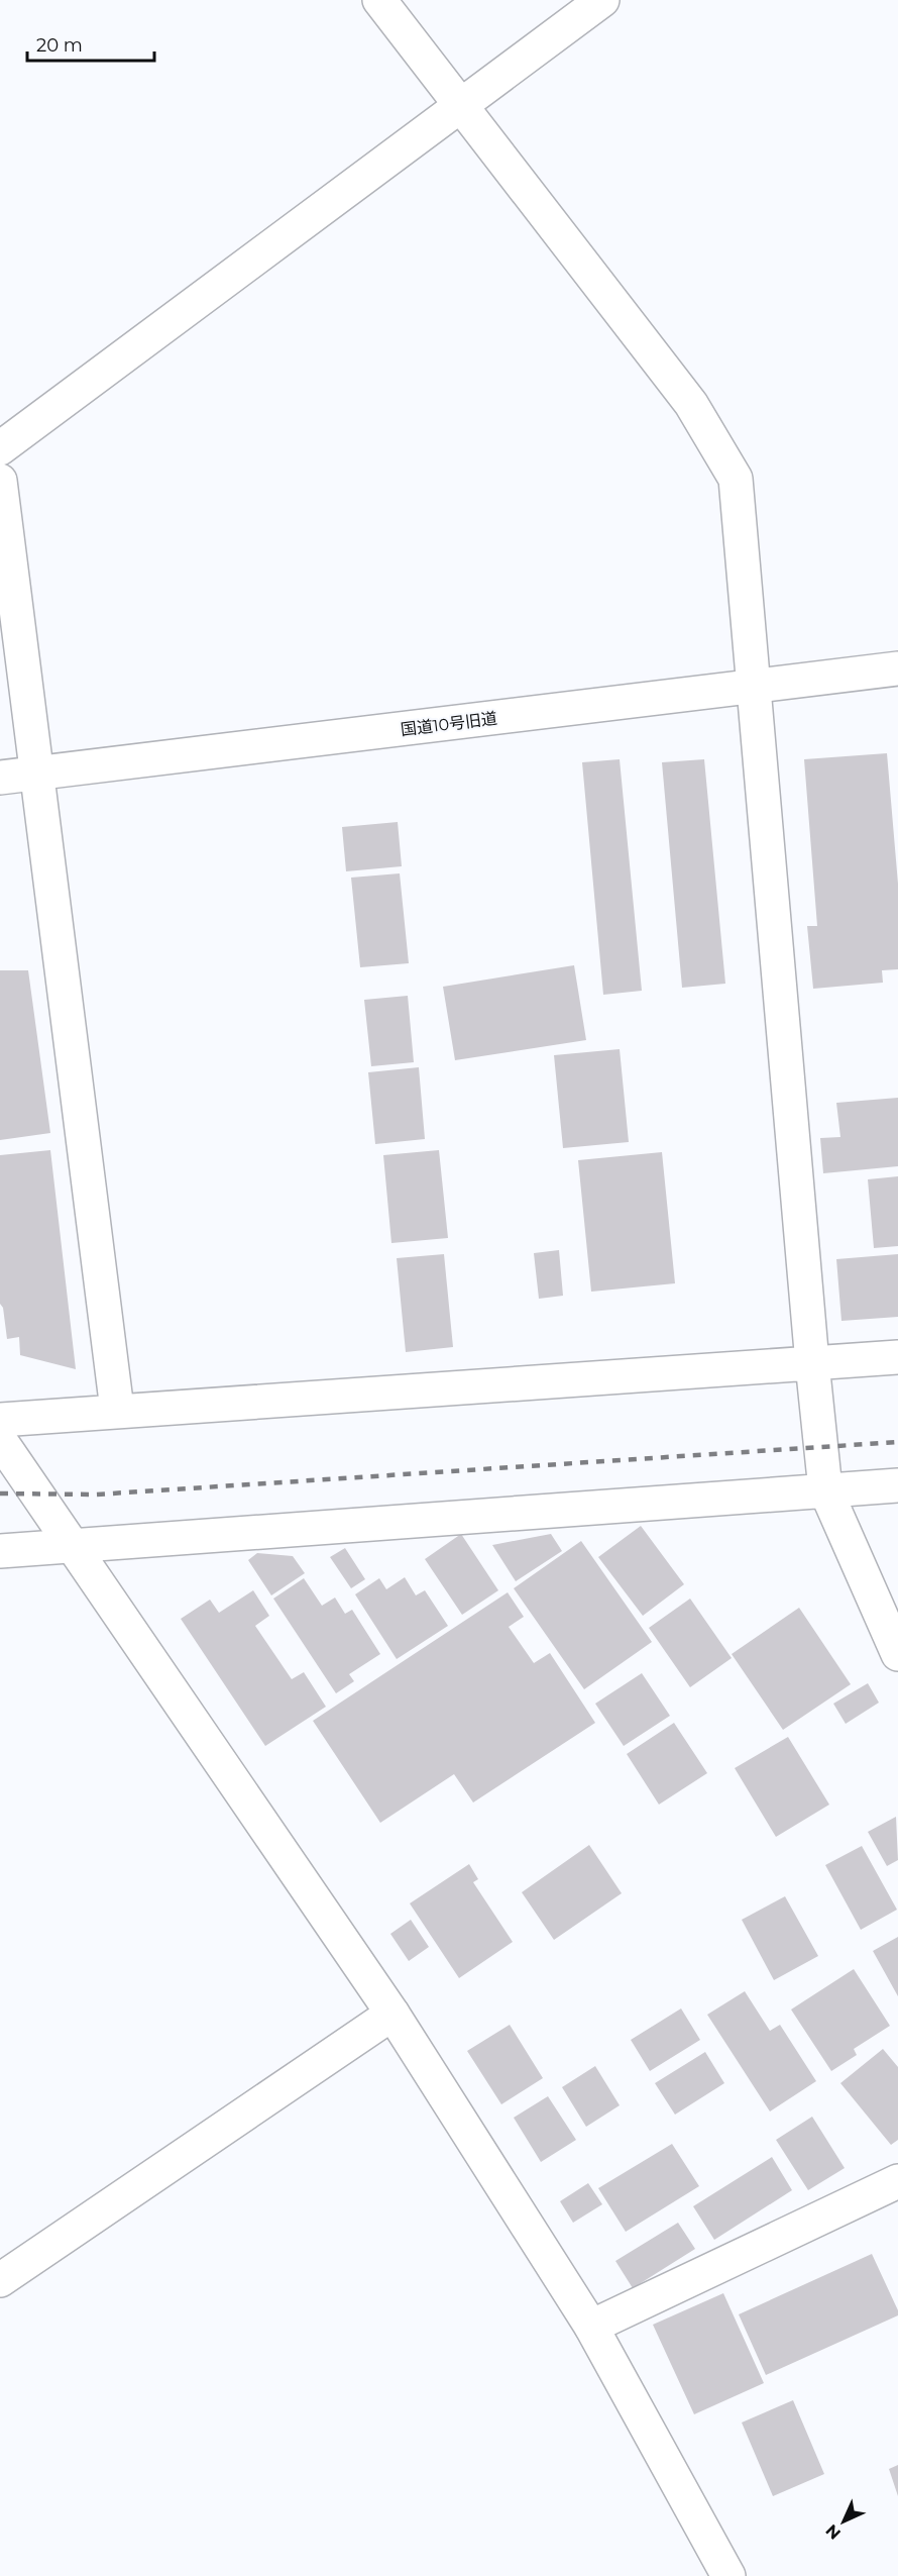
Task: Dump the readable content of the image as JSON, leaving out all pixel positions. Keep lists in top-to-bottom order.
{
  "streets": {
    "street": ["国道10号旧道"]
  },
  "scale_bar": "20 m",
  "north": "bottom left"
}
